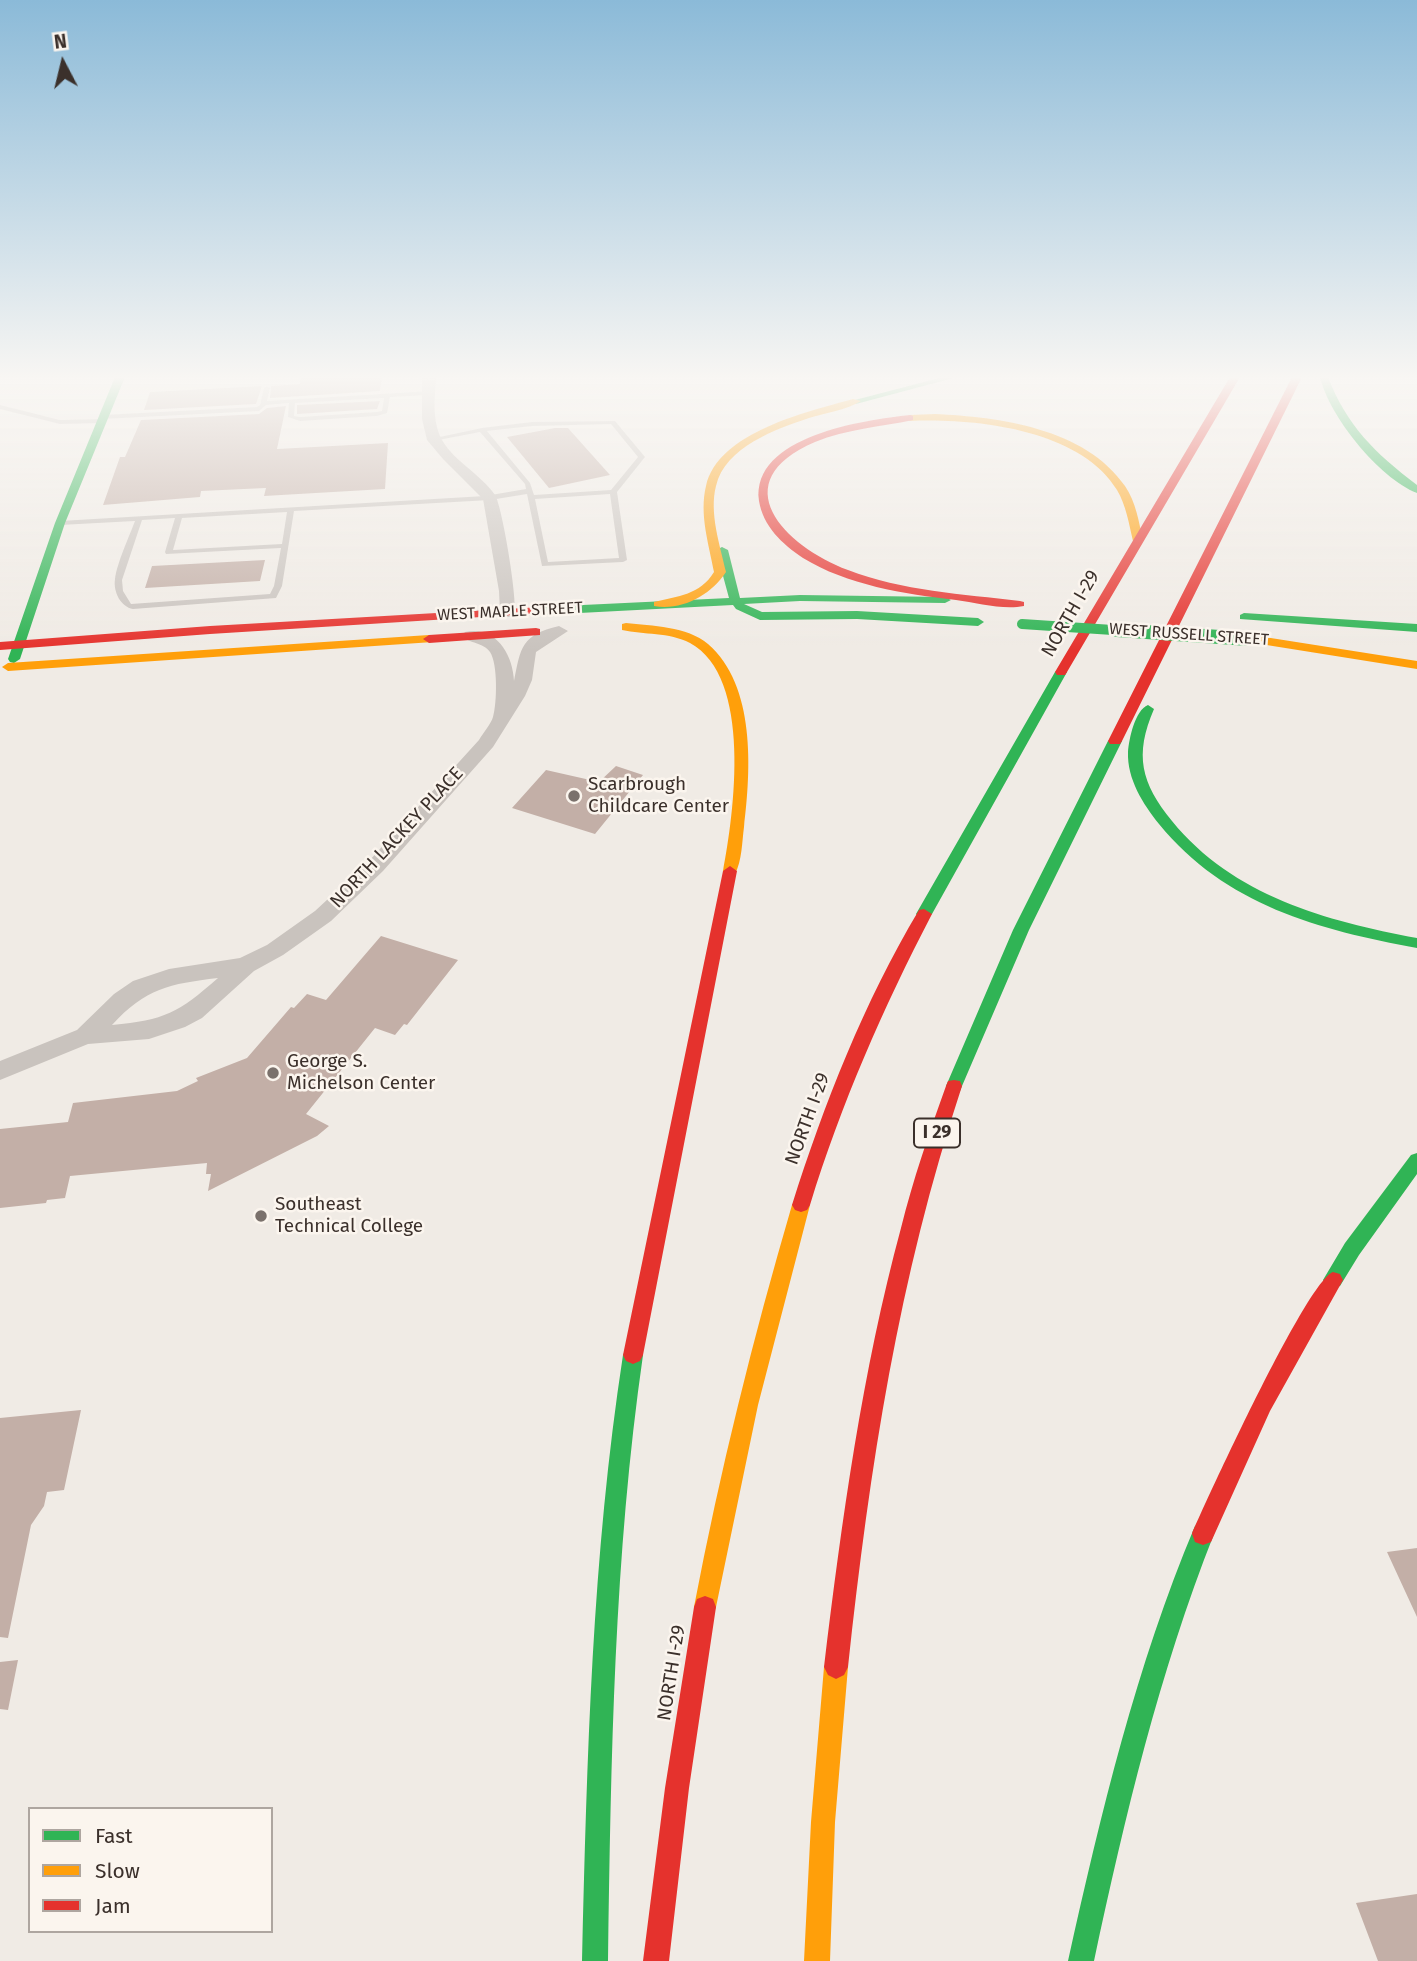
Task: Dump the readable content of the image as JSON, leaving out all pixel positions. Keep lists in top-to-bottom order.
{
  "streets": {
    "main road": [
      "WEST MAPLE STREET",
      "NORTH I-29",
      "WEST RUSSELL STREET",
      "I 29"
    ],
    "street": ["NORTH LACKEY PLACE"]
  },
  "crossings": [
    ["WEST MAPLE STREET", "NORTH I-29"],
    ["WEST MAPLE STREET", "NORTH LACKEY PLACE"]
  ],
  "places": ["Scarbrough Childcare Center", "George S. Michelson Center", "Southeast Technical College"],
  "legend": ["Fast", "Slow", "Jam"],
  "north": "top"
}
